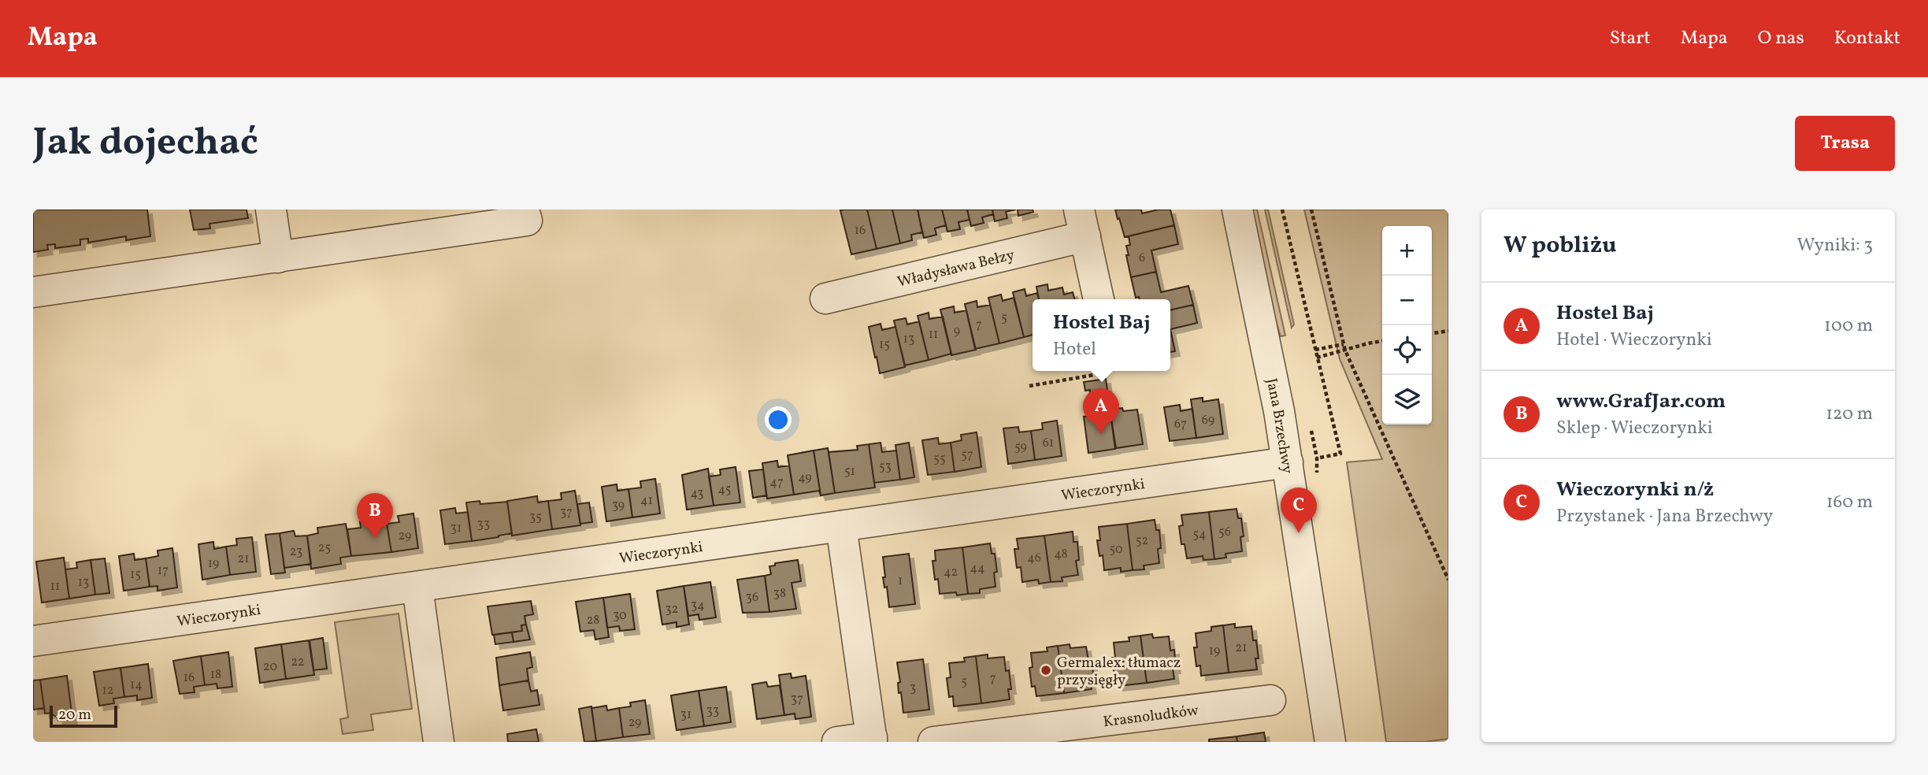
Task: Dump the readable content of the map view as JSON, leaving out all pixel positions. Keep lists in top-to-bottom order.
{
  "streets": {
    "street": [
      "Władysława Bełzy",
      "Jana Brzechwy",
      "Wieczorynki",
      "Krasnoludków"
    ]
  },
  "crossings": [
    ["Jana Brzechwy", "Wieczorynki"]
  ],
  "places": ["Germalex: tłumacz przysięgły"],
  "house_numbers": [
    "16",
    "6",
    "5",
    "7",
    "9",
    "11",
    "13",
    "15",
    "69",
    "67",
    "61",
    "59",
    "57",
    "55",
    "53",
    "51",
    "49",
    "47",
    "45",
    "43",
    "41",
    "39",
    "37",
    "35",
    "33",
    "31",
    "56",
    "54",
    "29",
    "52",
    "25",
    "50",
    "23",
    "48",
    "46",
    "21",
    "19",
    "44",
    "17",
    "42",
    "15",
    "1",
    "13",
    "11",
    "38",
    "36",
    "34",
    "32",
    "30",
    "28",
    "21",
    "19",
    "22",
    "20",
    "18",
    "16",
    "7",
    "5",
    "14",
    "3",
    "12",
    "37",
    "33",
    "31",
    "29"
  ],
  "scale_bar": "20 m",
  "page": {
    "header": "Mapa",
    "nav": [
      "Start",
      "Mapa",
      "O nas",
      "Kontakt"
    ],
    "buttons": "Trasa",
    "title": "Jak dojechać",
    "heading": ["W pobliżu", "Wyniki: 3"],
    "map_buttons": ["+", "−"],
    "list": [
      {
        "mark": "A",
        "name": "Hostel Baj",
        "note": "Hotel · Wieczorynki",
        "value": "100 m"
      },
      {
        "mark": "B",
        "name": "www.GrafJar.com",
        "note": "Sklep · Wieczorynki",
        "value": "120 m"
      },
      {
        "mark": "C",
        "name": "Wieczorynki n/ż",
        "note": "Przystanek · Jana Brzechwy",
        "value": "160 m"
      }
    ],
    "popup": ["Hostel Baj", "Hotel"],
    "pins": ["A", "C", "B"],
    "scale": "20 m"
  }
}
